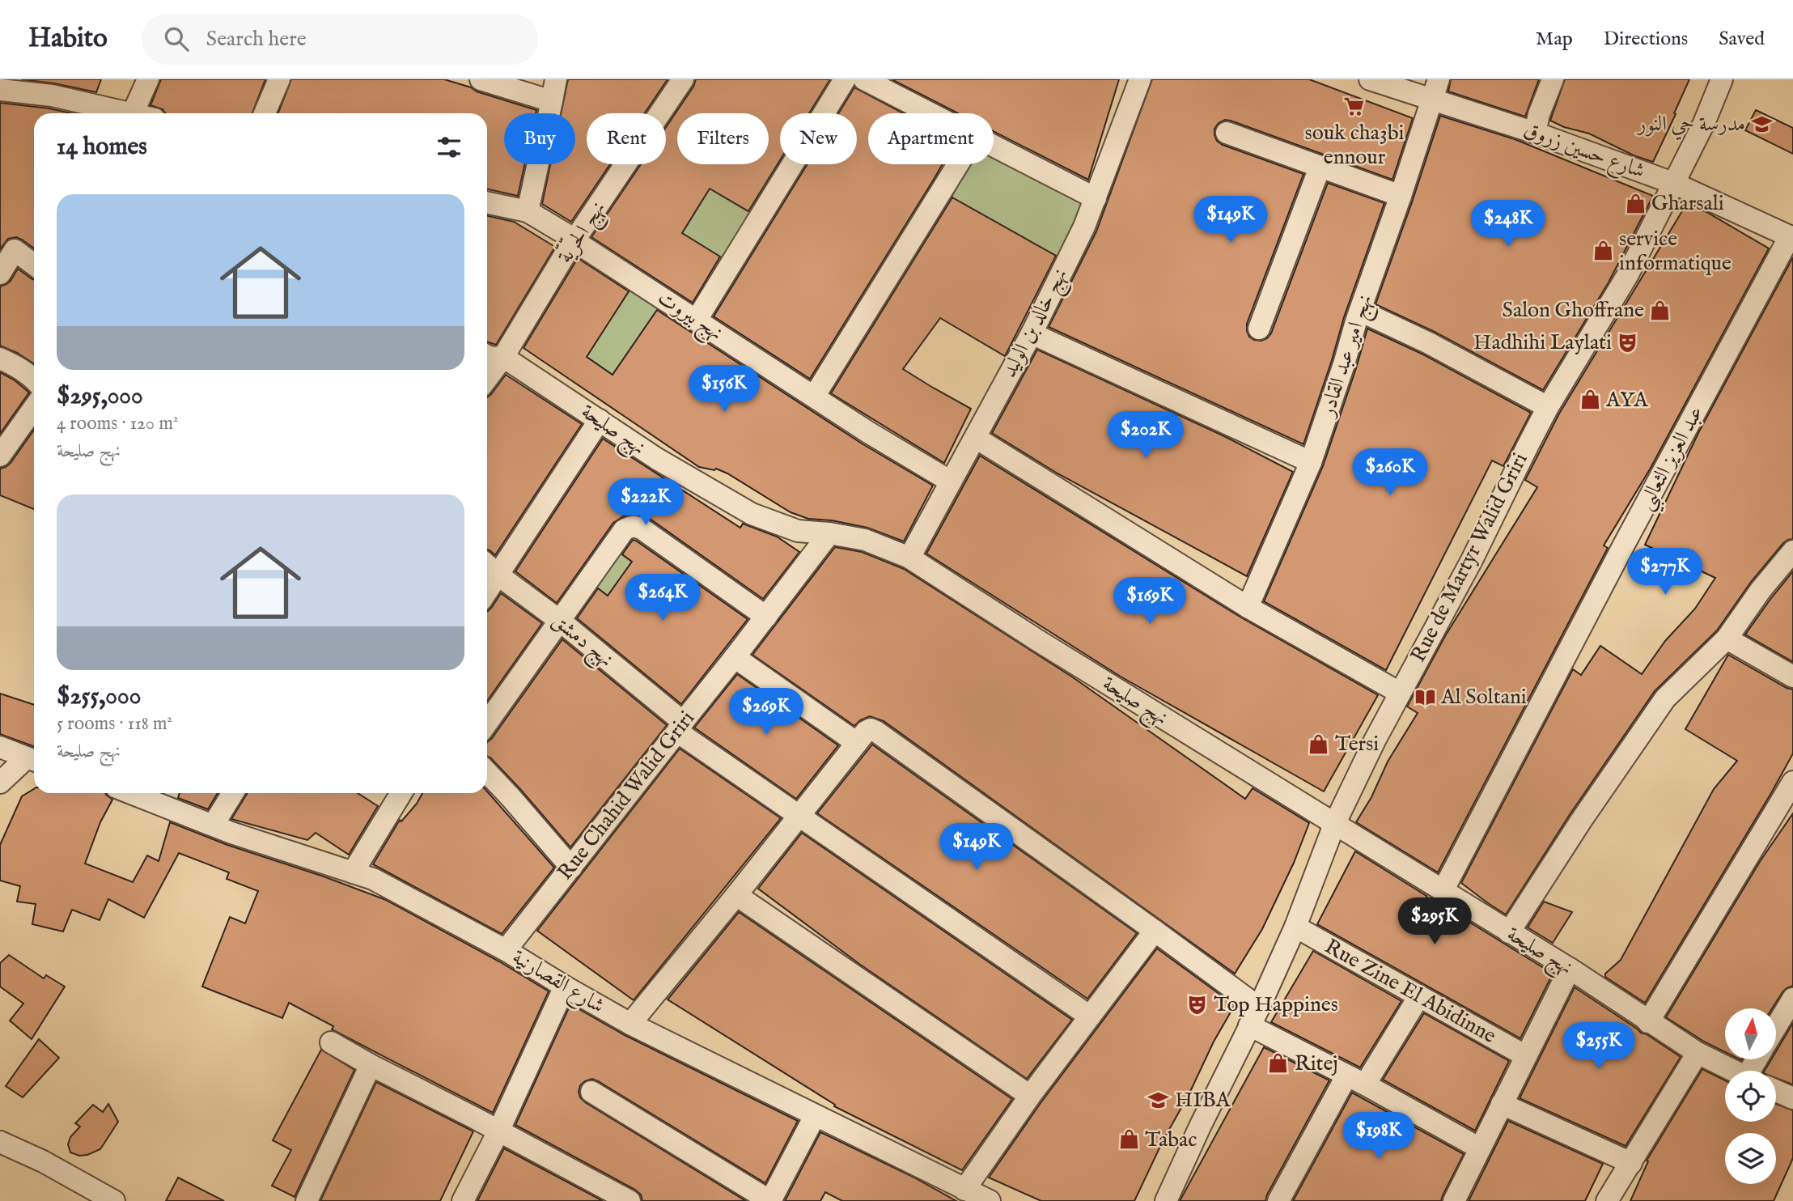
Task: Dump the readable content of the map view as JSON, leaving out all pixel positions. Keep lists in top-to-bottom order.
{
  "streets": {
    "street": [
      "شارع حسين زروق",
      "نهج الحرّيّة",
      "نهج بيروت",
      "نهج خالد بن الوليد",
      "نهج امير عبد القادر",
      "نهج صليحة",
      "عبد العزيز الثعالبي",
      "Rue de Martyr Walid Griri",
      "نهج دمشق",
      "Rue Chahid Walid Griri",
      "شارع القصارنية",
      "Rue Zine El Abidinne"
    ]
  },
  "crossings": [
    ["شارع حسين زروق", "نهج امير عبد القادر"],
    ["شارع حسين زروق", "عبد العزيز الثعالبي"],
    ["شارع حسين زروق", "Rue de Martyr Walid Griri"],
    ["نهج الحرّيّة", "نهج بيروت"],
    ["نهج الحرّيّة", "نهج صليحة"],
    ["نهج بيروت", "نهج خالد بن الوليد"],
    ["نهج خالد بن الوليد", "نهج صليحة"],
    ["نهج صليحة", "عبد العزيز الثعالبي"],
    ["نهج صليحة", "Rue de Martyr Walid Griri"],
    ["نهج صليحة", "Rue Chahid Walid Griri"],
    ["Rue de Martyr Walid Griri", "Rue Zine El Abidinne"],
    ["نهج دمشق", "Rue Chahid Walid Griri"],
    ["Rue Chahid Walid Griri", "شارع القصارنية"]
  ],
  "places": {
    "supermarket": ["souk cha3bi ennour"],
    "school or university": ["مدرسة حي النور", "HIBA"],
    "shop": [
      "Gharsali",
      "service informatique",
      "Salon Ghoffrane",
      "AYA",
      "Tersi",
      "Ritej",
      "Tabac"
    ],
    "theatre": ["Hadhihi Laylati", "Top Happines"],
    "library": ["Al Soltani"]
  },
  "north": "top",
  "page": {
    "header": "Habito",
    "search": "Search here",
    "nav": ["Map", "Directions", "Saved"],
    "chip": [
      "Buy",
      "Rent",
      "Filters",
      "New",
      "Apartment"
    ],
    "heading": "14 homes",
    "list": [
      {
        "name": "$295,000",
        "note": "4 rooms · 120 m² · نهج صليحة"
      },
      {
        "name": "$255,000",
        "note": "5 rooms · 118 m² · نهج صليحة"
      }
    ],
    "price": [
      "$149K",
      "$248K",
      "$156K",
      "$202K",
      "$260K",
      "$222K",
      "$277K",
      "$264K",
      "$169K",
      "$269K",
      "$149K",
      "$295K",
      "$255K",
      "$198K"
    ]
  }
}
